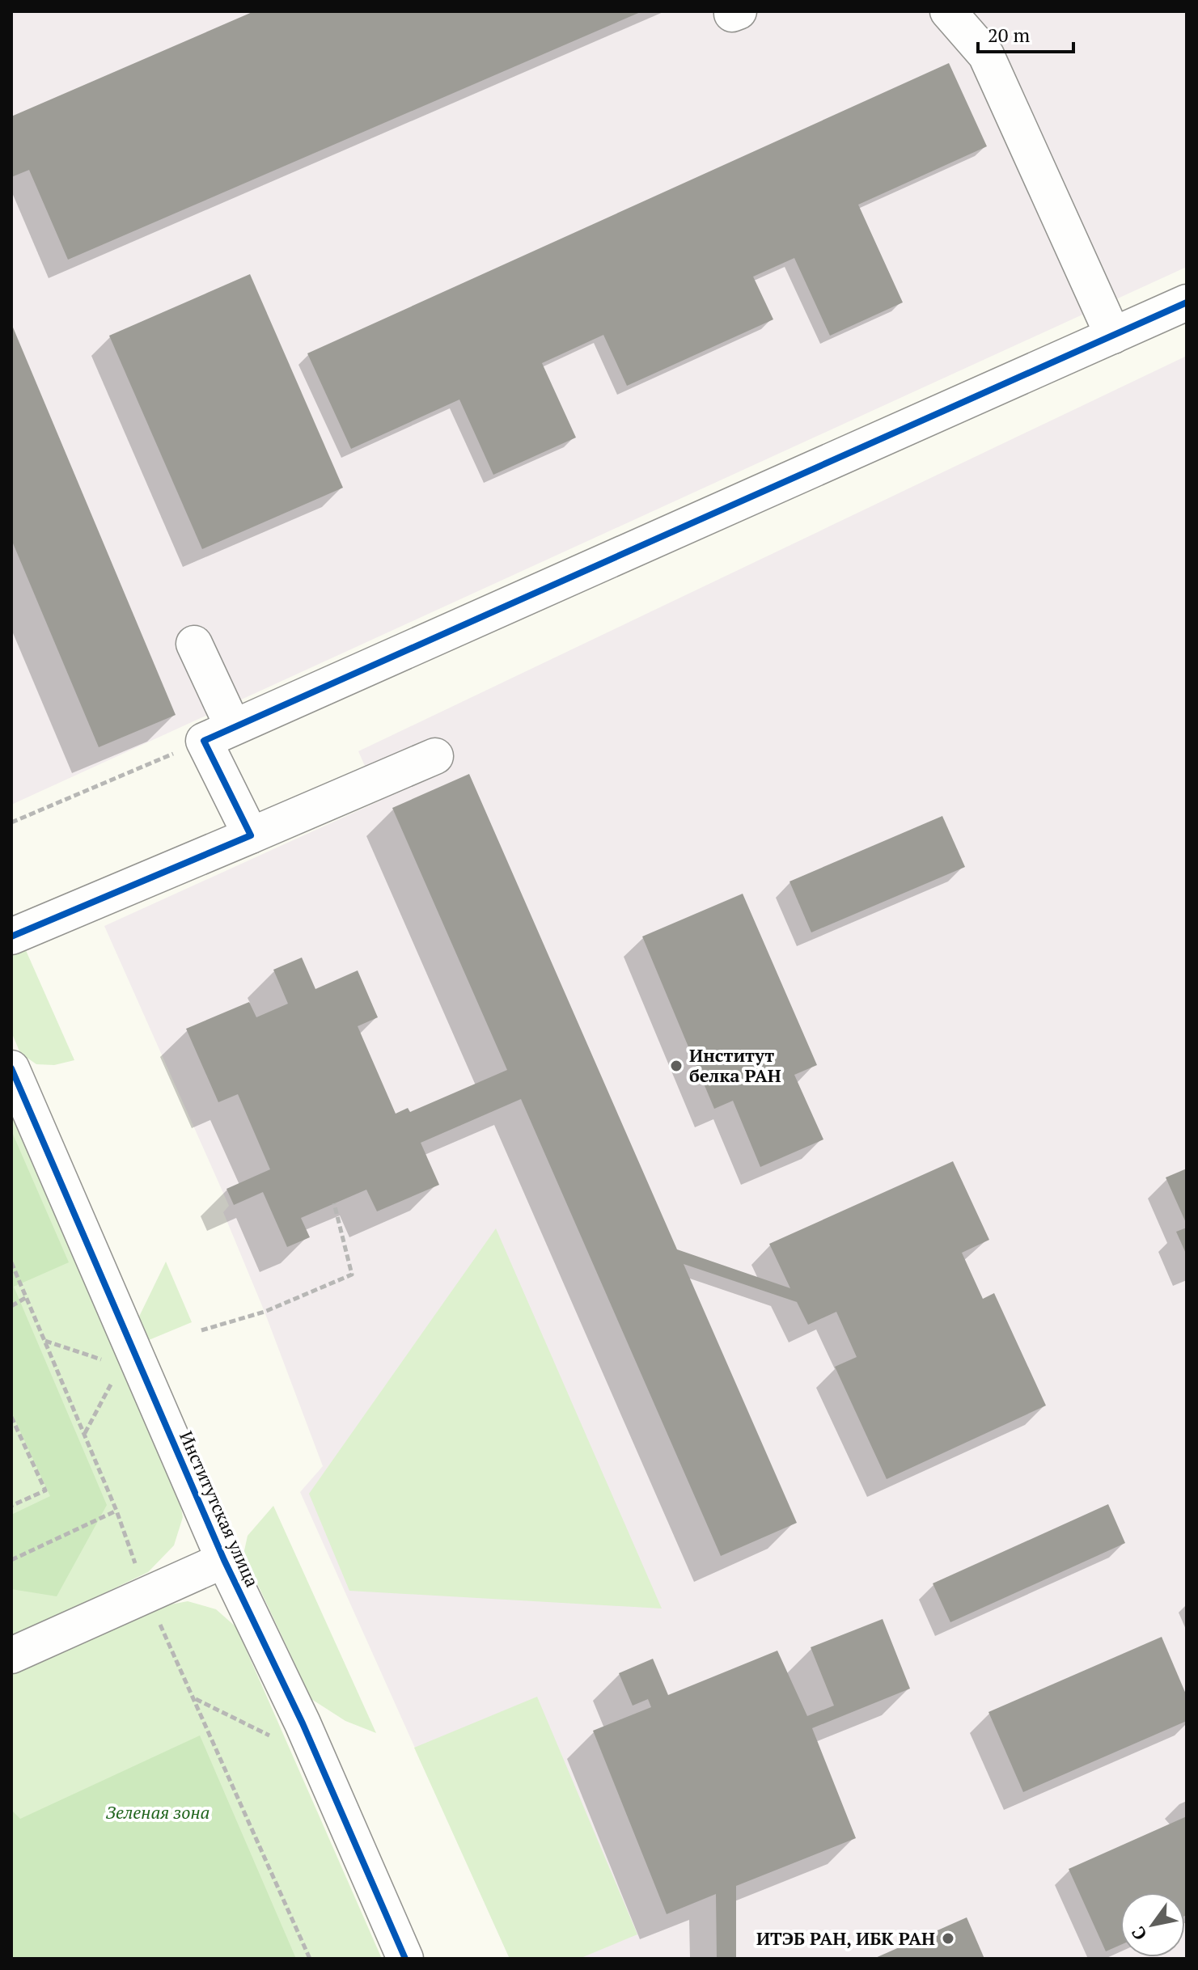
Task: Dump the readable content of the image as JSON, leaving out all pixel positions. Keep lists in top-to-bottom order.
{
  "streets": {
    "street": ["Институтская улица"]
  },
  "parks": ["Зеленая зона"],
  "places": ["Институт белка РАН", "ИТЭБ РАН, ИБК РАН"],
  "scale_bar": "20 m",
  "north": "bottom left"
}
